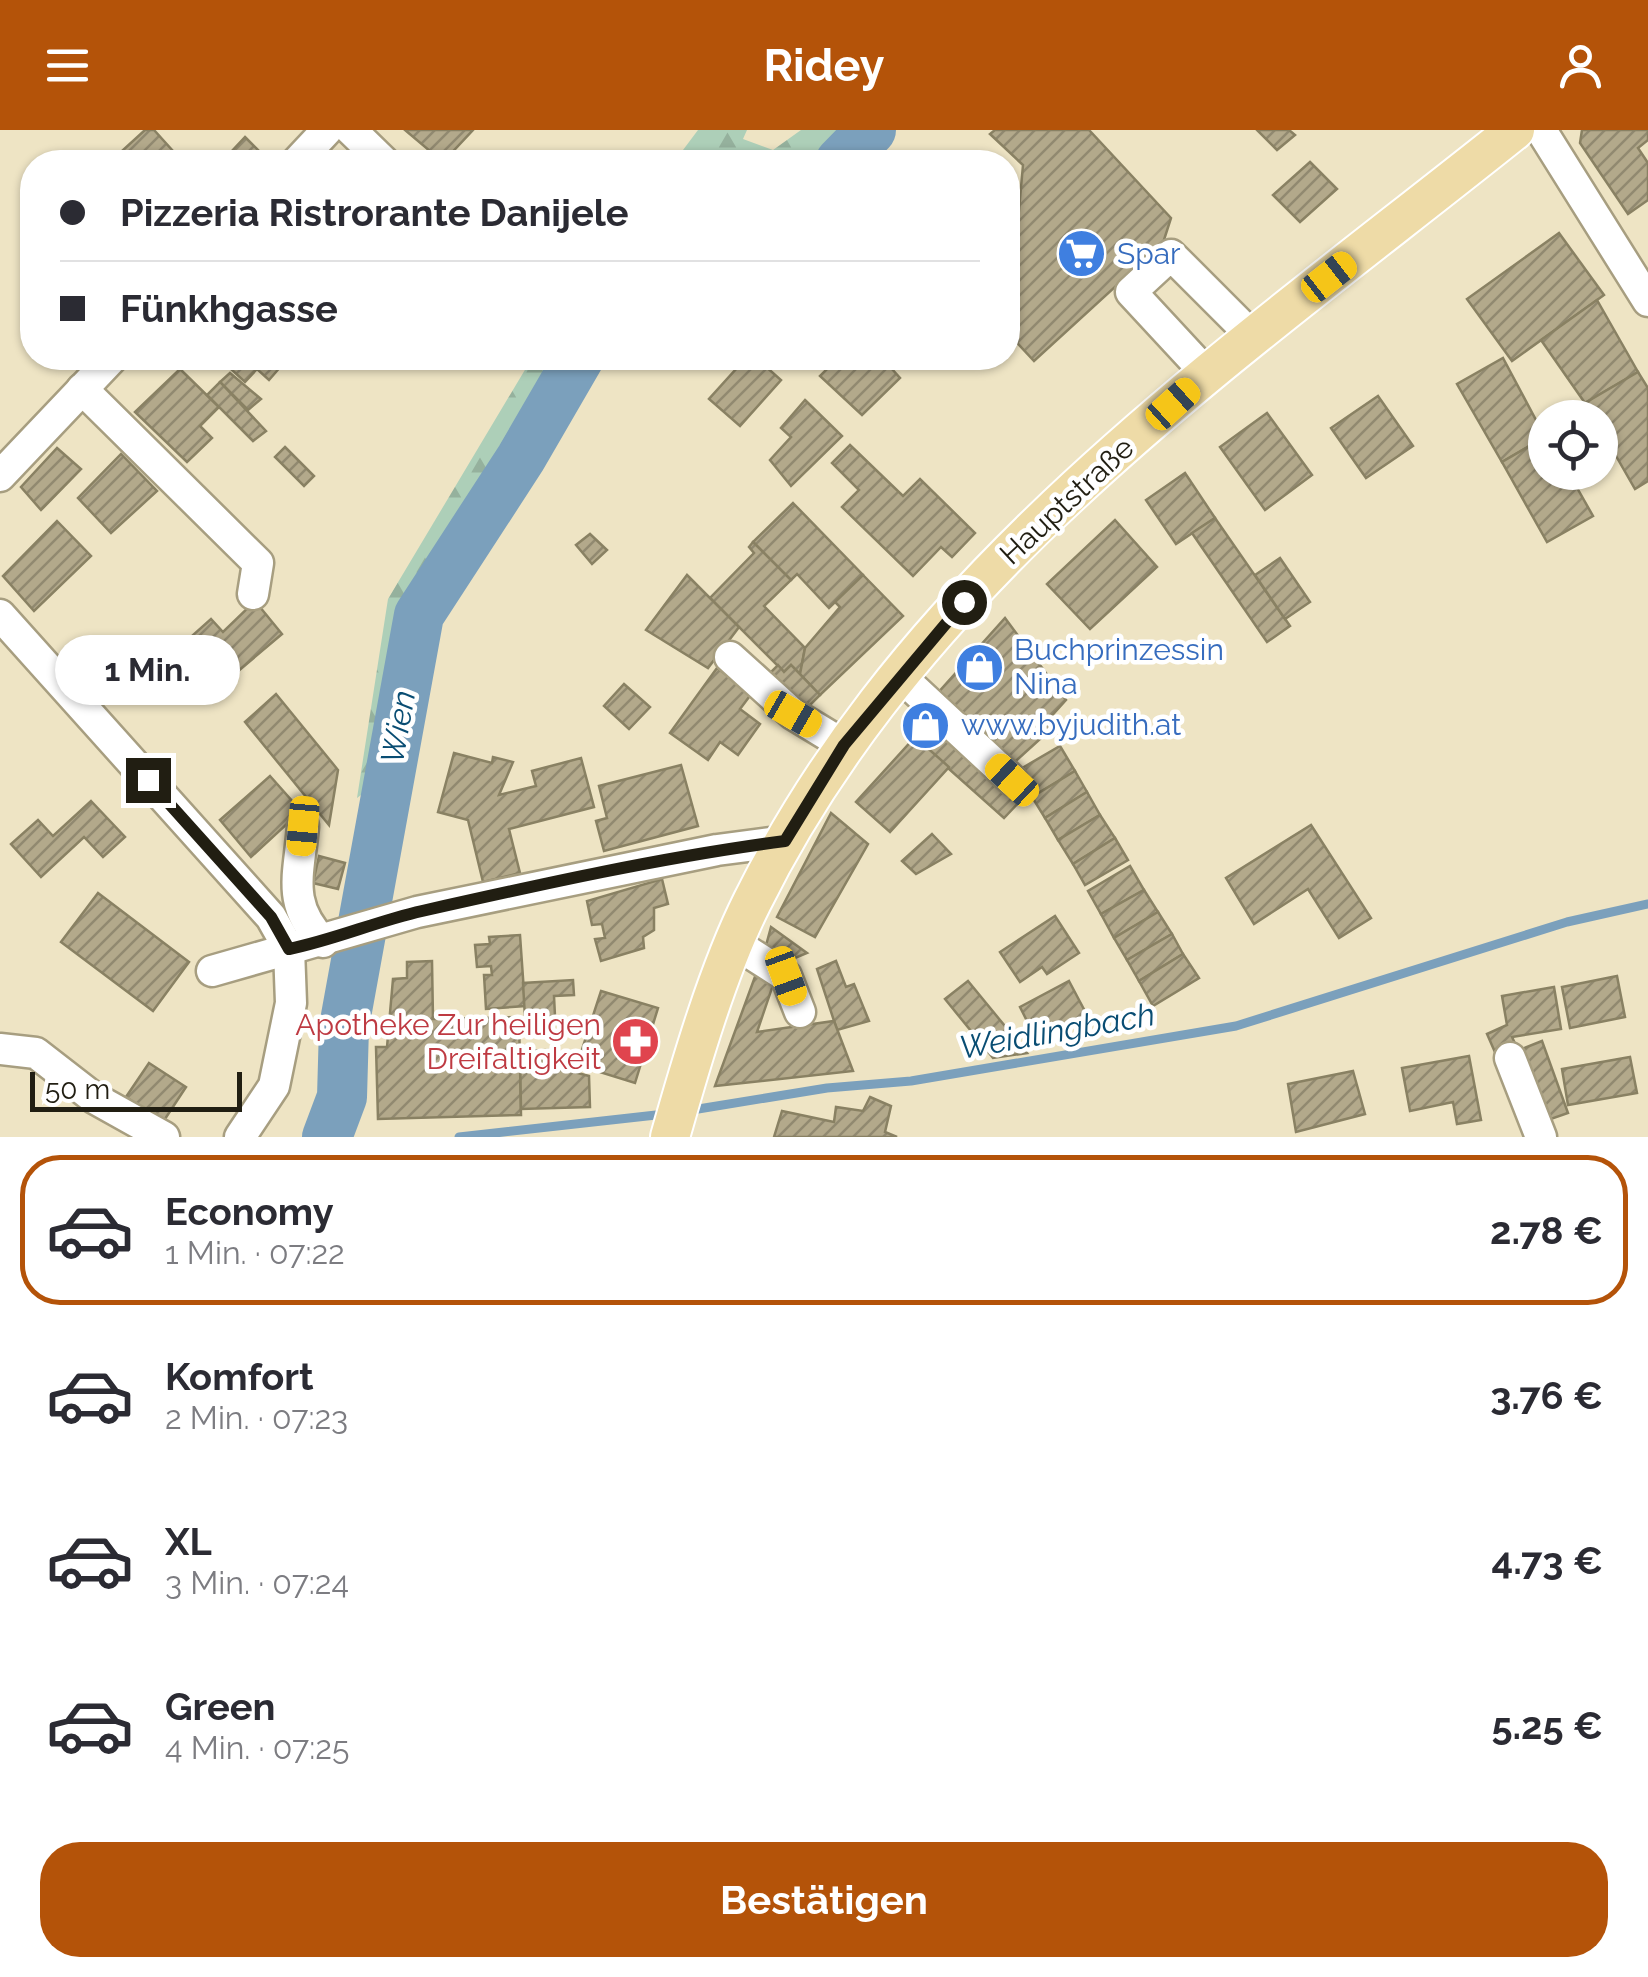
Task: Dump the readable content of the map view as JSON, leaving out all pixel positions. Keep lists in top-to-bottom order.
{
  "streets": {
    "main road": ["Hauptstraße"]
  },
  "water": ["Wien", "Weidlingbach"],
  "places": {
    "supermarket": ["Spar"],
    "shop": ["Buchprinzessin Nina", "www.byjudith.at"],
    "pharmacy": ["Apotheke Zur heiligen Dreifaltigkeit"]
  },
  "scale_bar": "50 m",
  "page": {
    "header": "Ridey",
    "banner": ["Pizzeria Ristrorante Danijele", "Fünkhgasse"],
    "bubble": "1 Min.",
    "scale": "50 m",
    "list": [
      {
        "name": "Economy",
        "note": "1 Min. · 07:22",
        "value": "2.78 €"
      },
      {
        "name": "Komfort",
        "note": "2 Min. · 07:23",
        "value": "3.76 €"
      },
      {
        "name": "XL",
        "note": "3 Min. · 07:24",
        "value": "4.73 €"
      },
      {
        "name": "Green",
        "note": "4 Min. · 07:25",
        "value": "5.25 €"
      }
    ],
    "buttons": "Bestätigen"
  }
}
